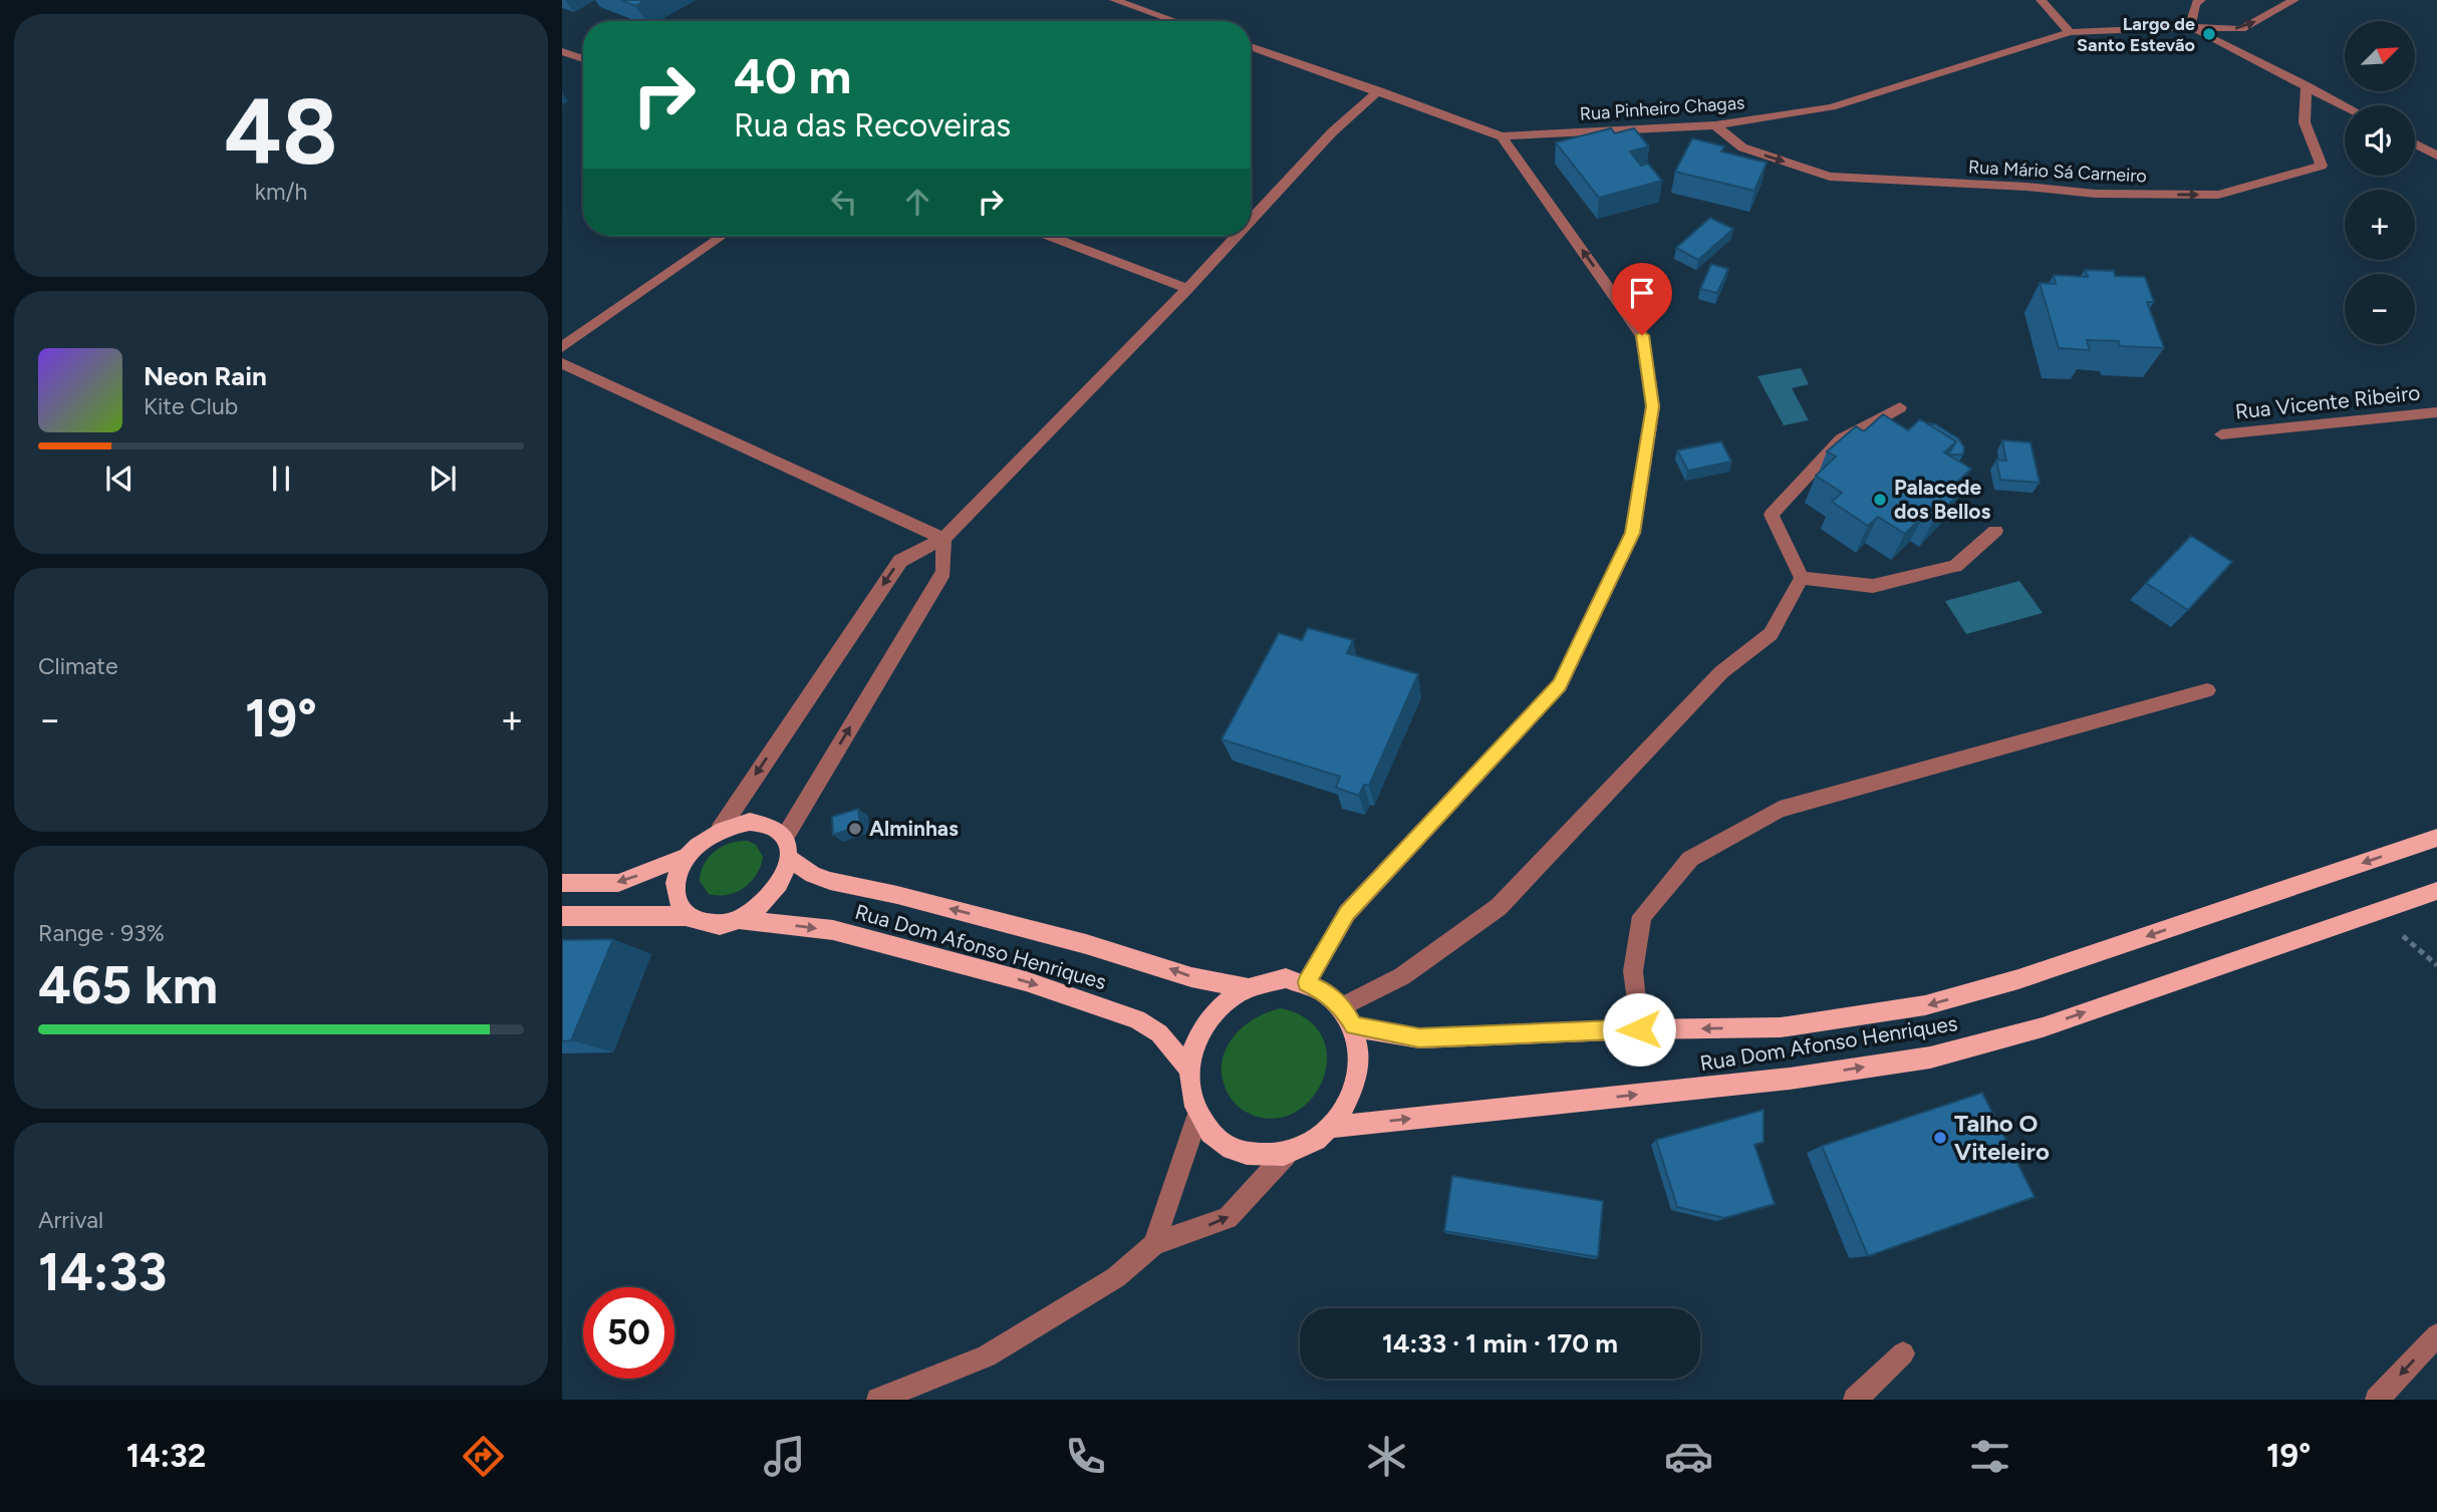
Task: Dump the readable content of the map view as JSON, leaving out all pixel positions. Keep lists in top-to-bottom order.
{
  "streets": {
    "main road": ["Rua Dom Afonso Henriques"],
    "street": ["Rua Pinheiro Chagas", "Rua Mário Sá Carneiro", "Rua Vicente Ribeiro"]
  },
  "crossings": [
    ["Rua Pinheiro Chagas", "Rua Mário Sá Carneiro"]
  ],
  "one_way": ["Rua Mário Sá Carneiro"],
  "places": [
    "Largo de Santo Estevão",
    "Palacede dos Bellos",
    "Alminhas",
    "Talho O Viteleiro"
  ],
  "north": "top right",
  "page": {
    "tile": [
      ["48", "km/h"],
      "Climate",
      ["Range · 93%", "465 km"],
      ["Arrival", "14:33"]
    ],
    "map_buttons": ["+", "−"],
    "turn": ["40 m", "Rua das Recoveiras"],
    "song": ["Neon Rain", "Kite Club"],
    "heat": ["−", "19°", "+"],
    "limit": "50",
    "trip": "14:33 · 1 min · 170 m",
    "tabs": ["14:32", "19°"]
  }
}
